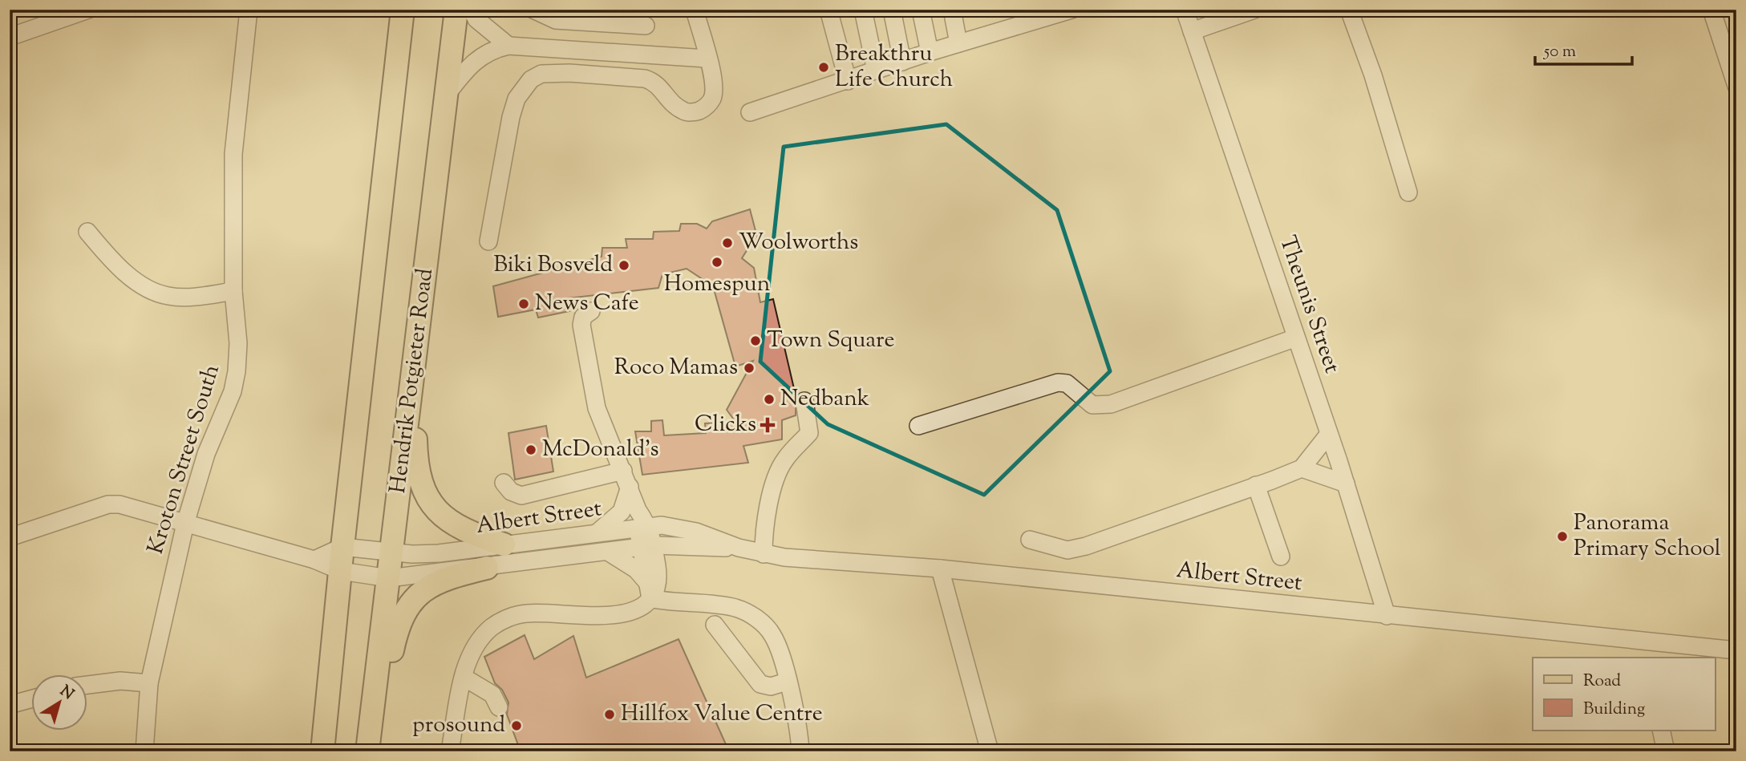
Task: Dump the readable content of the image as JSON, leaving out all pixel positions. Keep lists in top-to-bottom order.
{
  "streets": {
    "main road": ["Hendrik Potgieter Road"],
    "street": ["Theunis Street", "Kroton Street South", "Albert Street"]
  },
  "crossings": [
    ["Theunis Street", "Albert Street"],
    ["Hendrik Potgieter Road", "Albert Street"],
    ["Kroton Street South", "Albert Street"]
  ],
  "places": {
    "other": [
      "Breakthru Life Church",
      "Woolworths",
      "Homespun",
      "Biki Bosveld",
      "News Cafe",
      "Town Square",
      "Roco Mamas",
      "Nedbank",
      "McDonald's",
      "Panorama Primary School",
      "Hillfox Value Centre",
      "prosound"
    ],
    "health": ["Clicks"]
  },
  "legend": ["Road", "Building"],
  "scale_bar": "50 m",
  "north": "top right"
}
